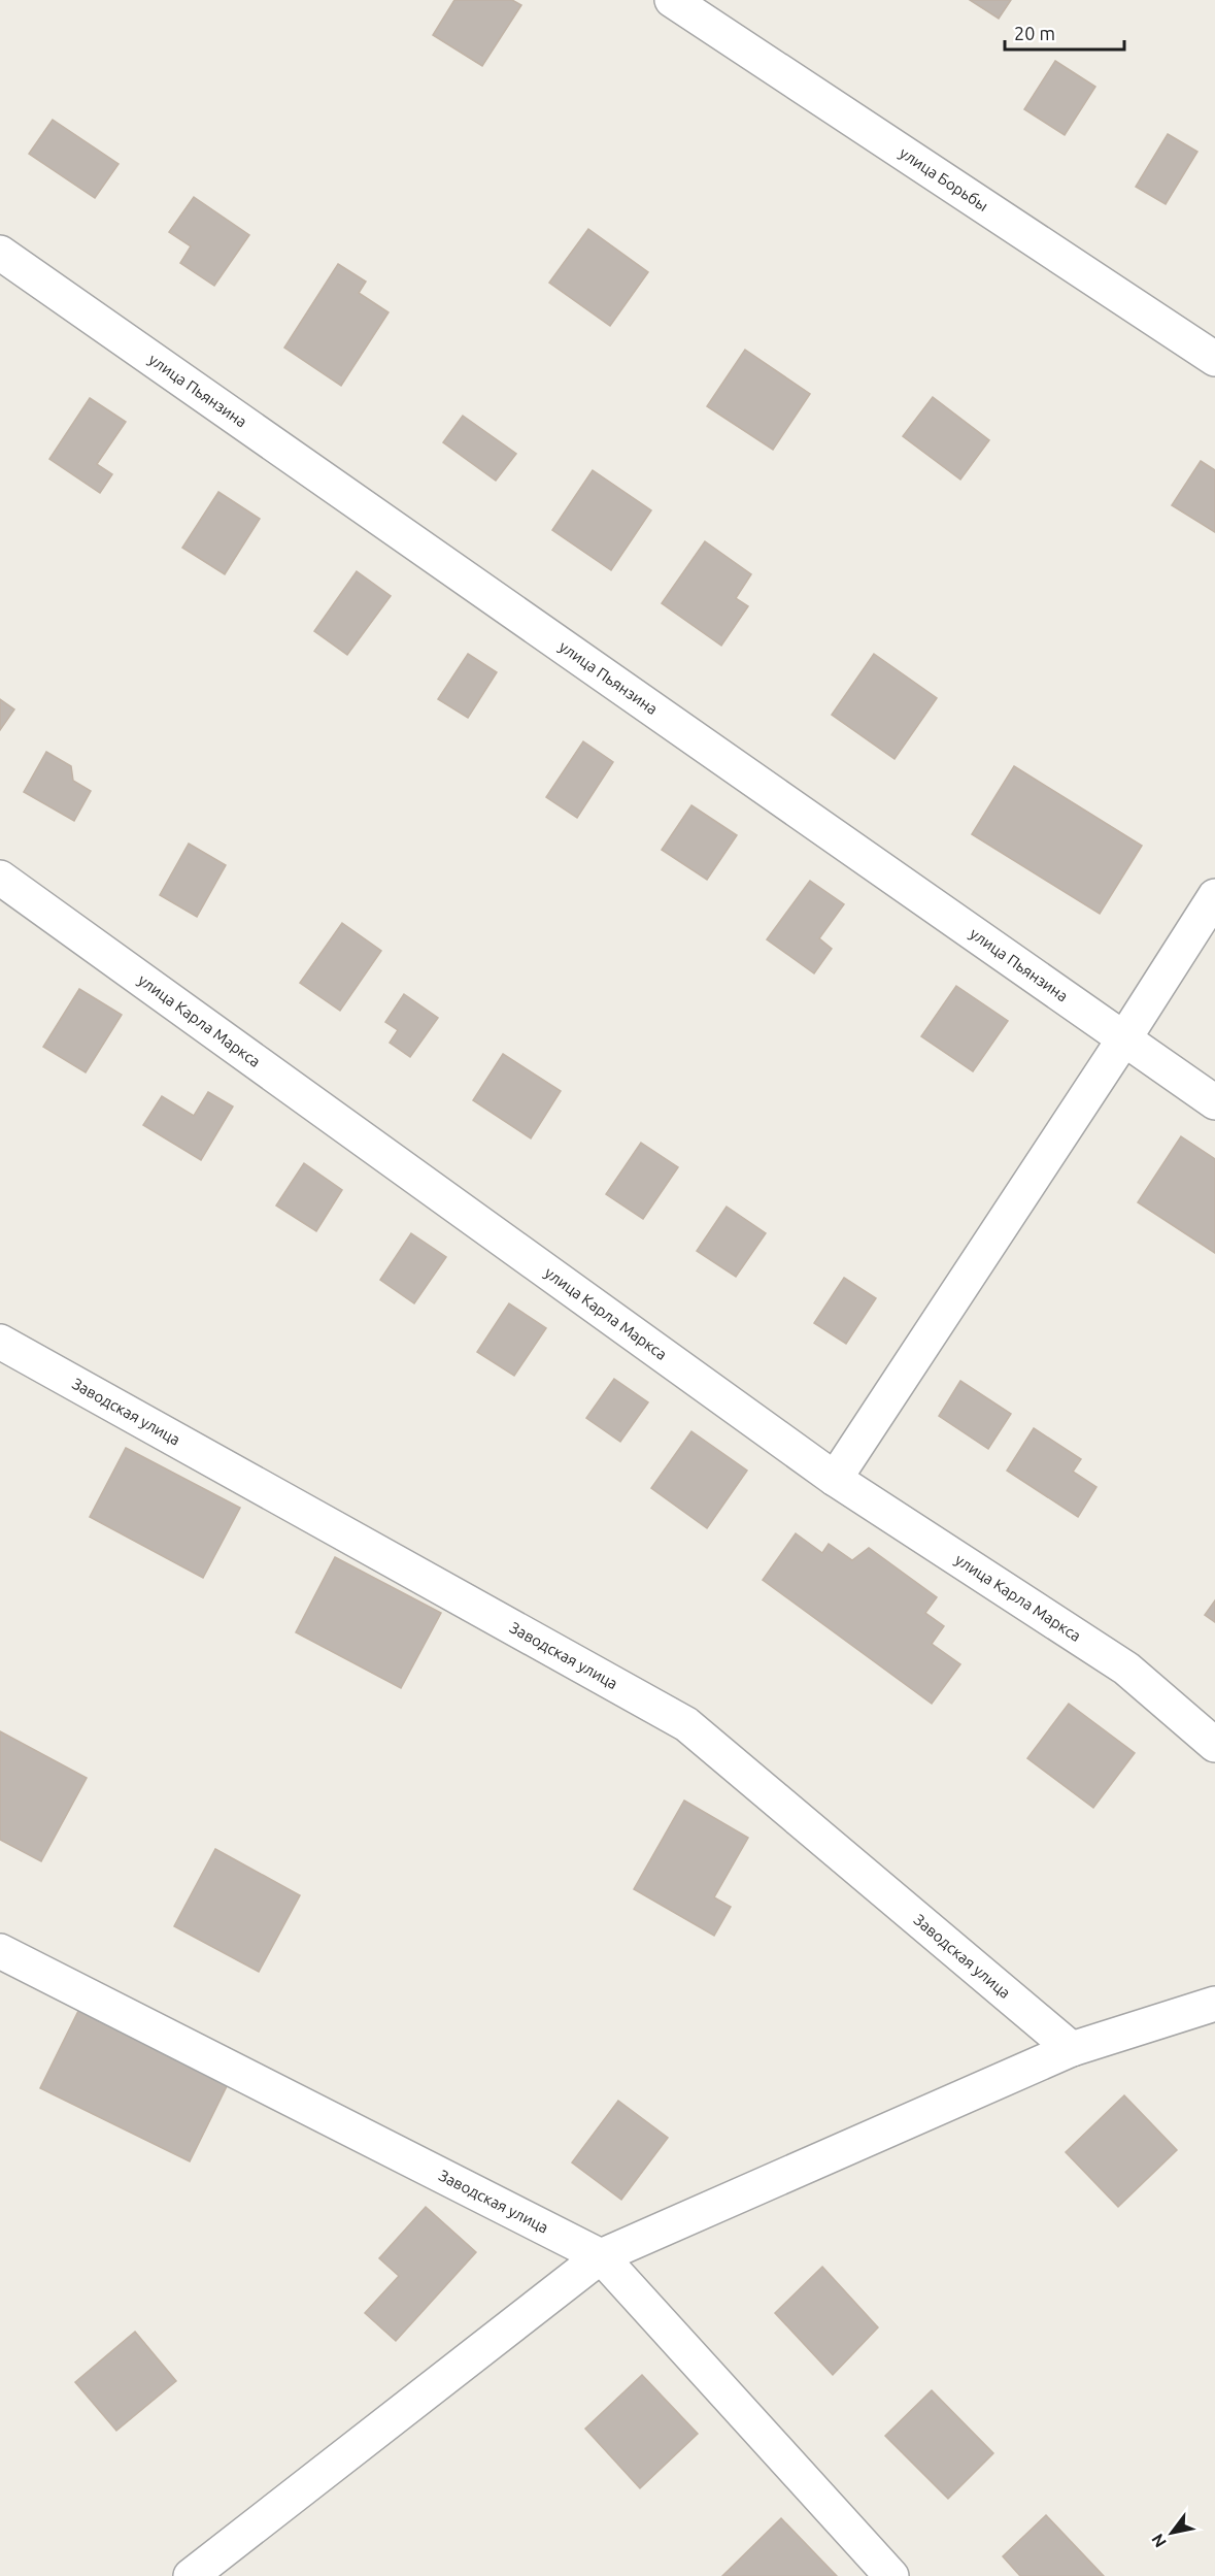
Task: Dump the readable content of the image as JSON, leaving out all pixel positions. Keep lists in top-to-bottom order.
{
  "streets": {
    "street": [
      "улица Борьбы",
      "улица Пьянзина",
      "улица Карла Маркса",
      "Заводская улица"
    ]
  },
  "scale_bar": "20 m",
  "north": "bottom left"
}
